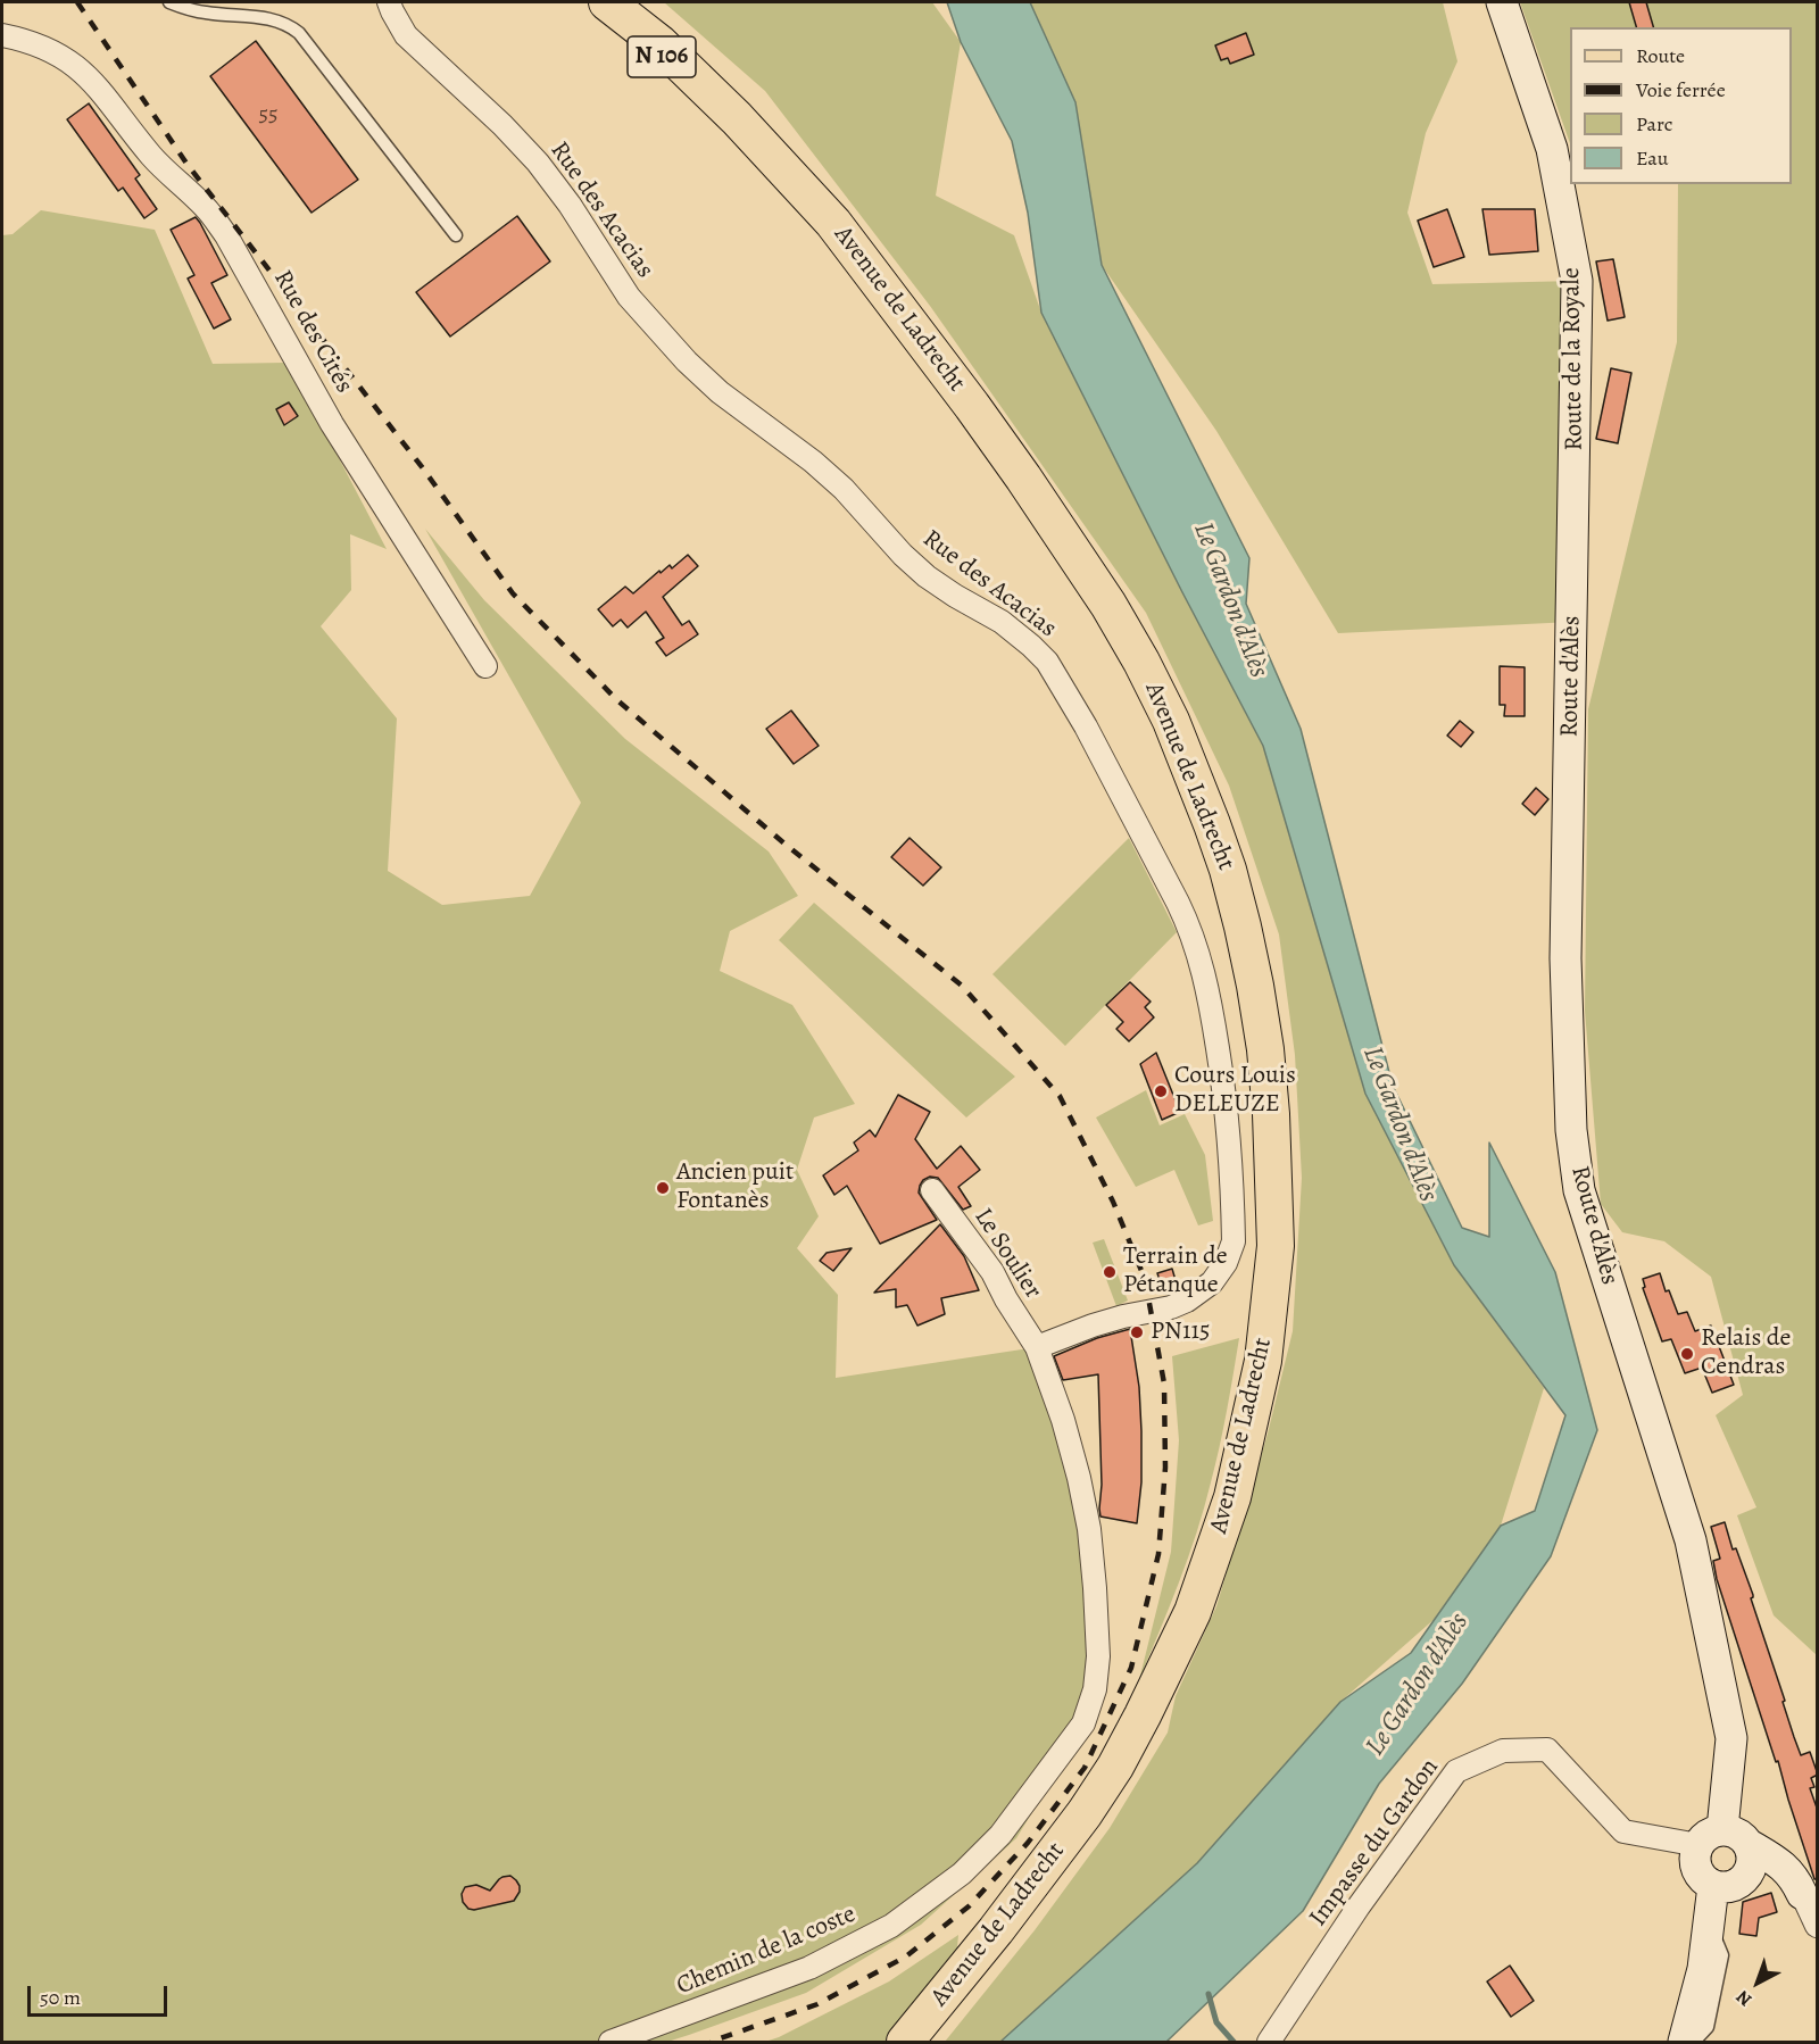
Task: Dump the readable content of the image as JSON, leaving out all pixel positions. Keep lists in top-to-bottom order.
{
  "streets": {
    "main road": [
      "N 106",
      "Avenue de Ladrecht",
      "Route de la Royale",
      "Route d'Alès"
    ],
    "street": [
      "Rue des Acacias",
      "Rue des Cités",
      "Le Soulier",
      "Impasse du Gardon",
      "Chemin de la coste"
    ]
  },
  "crossings": [
    ["Rue des Acacias", "Le Soulier"],
    ["Rue des Acacias", "Chemin de la coste"],
    ["Route de la Royale", "Route d'Alès"],
    ["Route d'Alès", "Impasse du Gardon"],
    ["Le Soulier", "Chemin de la coste"]
  ],
  "water": ["Le Gardon d'Alès"],
  "places": [
    "Cours Louis DELEUZE",
    "Ancien puit Fontanès",
    "Terrain de Pétanque",
    "PN115",
    "Relais de Cendras"
  ],
  "house_numbers": ["55"],
  "legend": [
    "Route",
    "Voie ferrée",
    "Parc",
    "Eau"
  ],
  "scale_bar": "50 m",
  "north": "bottom left"
}
